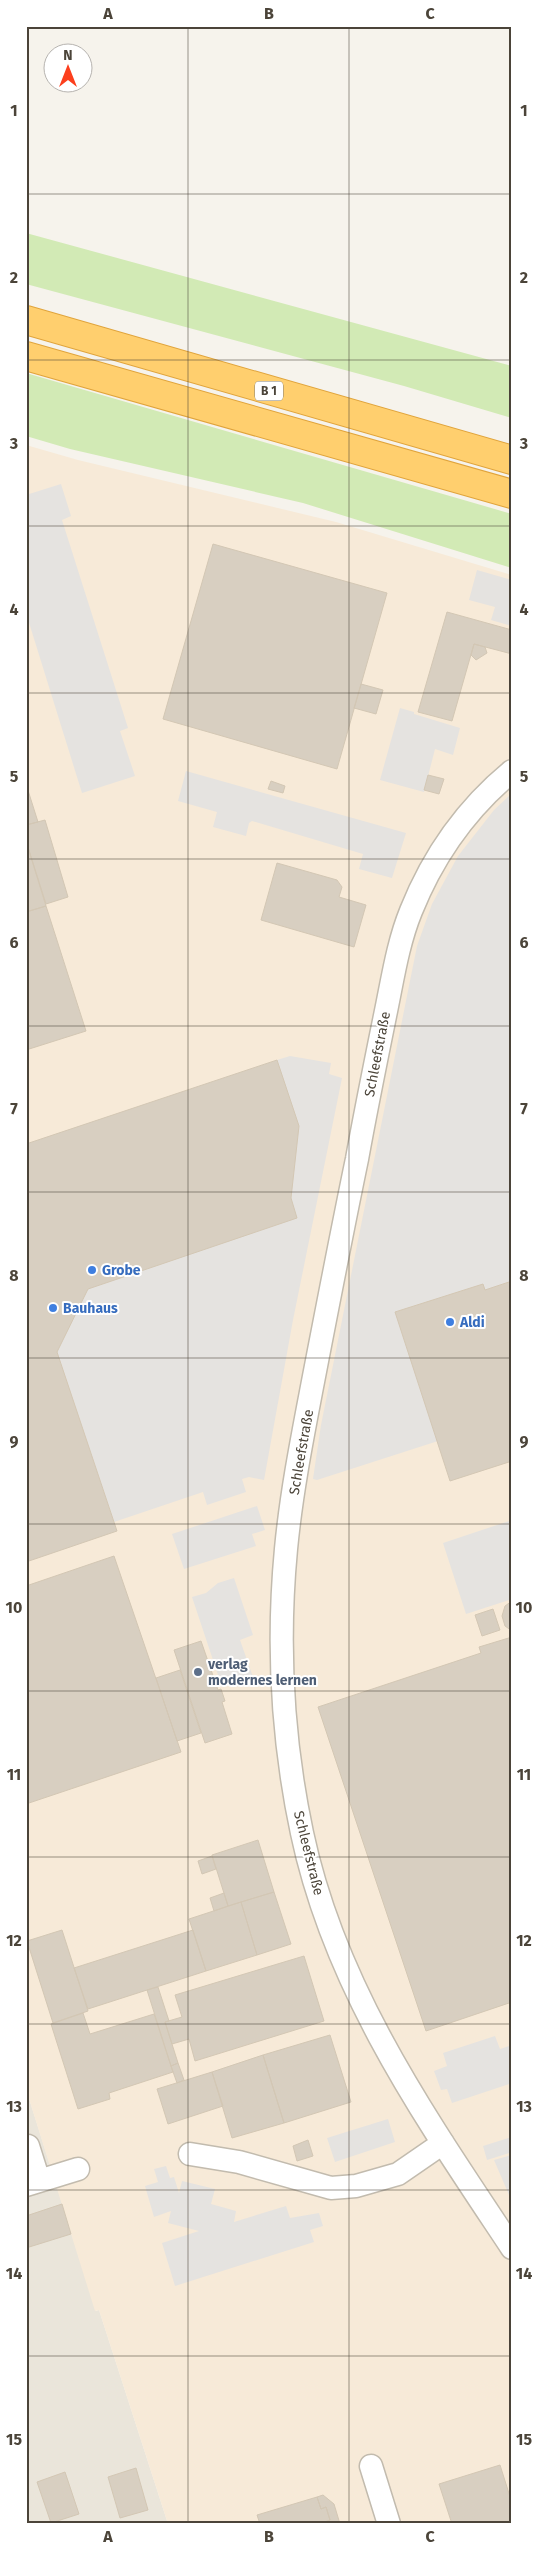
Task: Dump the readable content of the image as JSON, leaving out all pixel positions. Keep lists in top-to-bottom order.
{
  "streets": {
    "highway": ["B 1"],
    "street": ["Schleefstraße"]
  },
  "places": [
    "Grobe",
    "Bauhaus",
    "Aldi",
    "verlag modernes lernen"
  ],
  "north": "top",
  "grid": {
    "columns": ["A", "B", "C"],
    "rows": [
      "1",
      "2",
      "3",
      "4",
      "5",
      "6",
      "7",
      "8",
      "9",
      "10",
      "11",
      "12",
      "13",
      "14",
      "15"
    ]
  }
}
